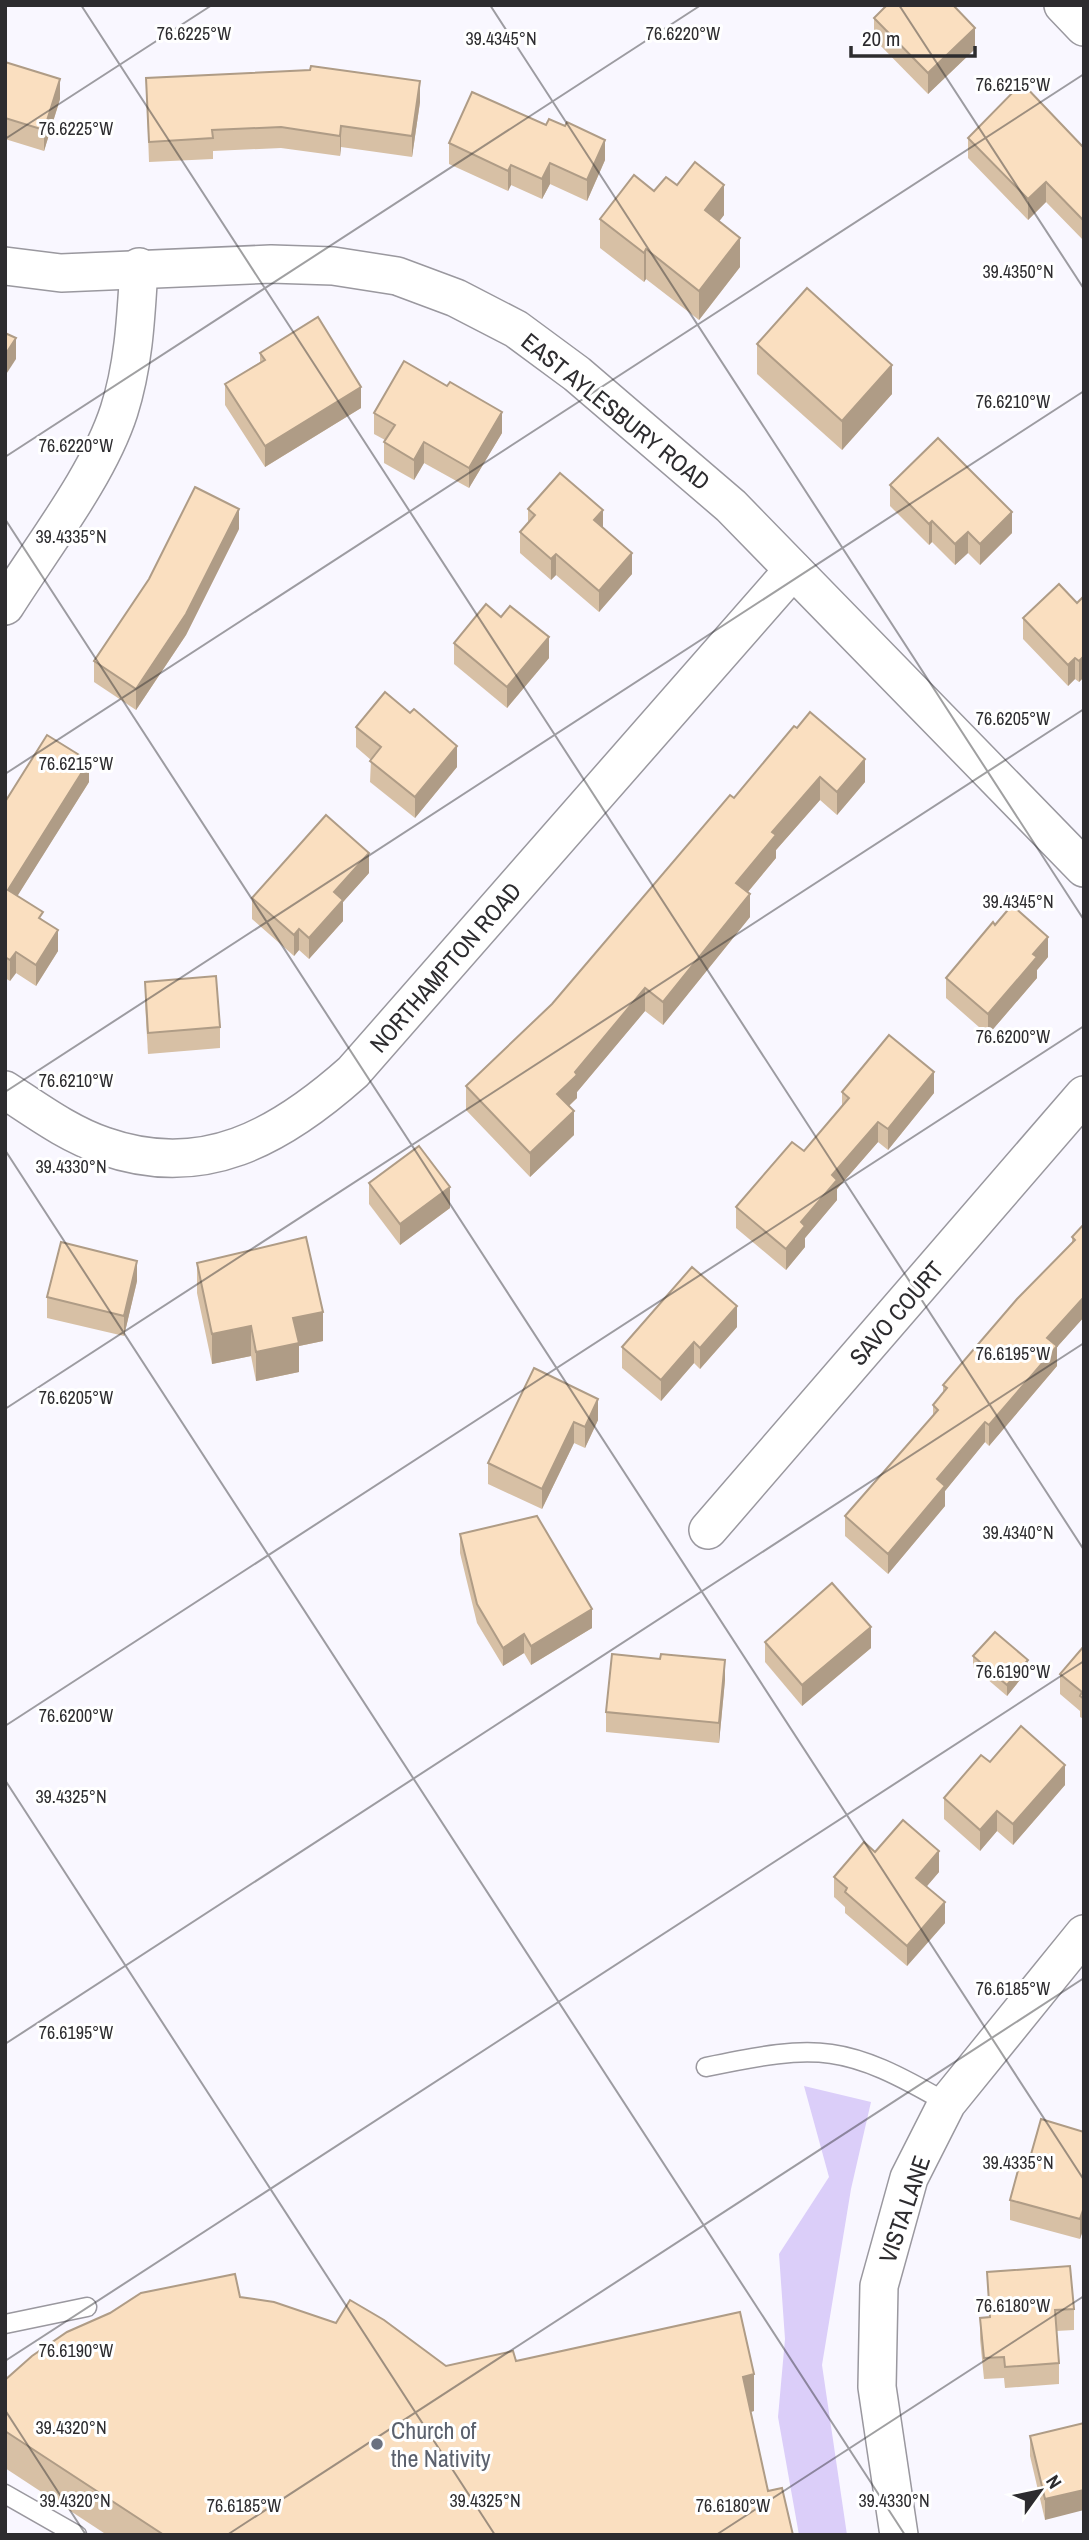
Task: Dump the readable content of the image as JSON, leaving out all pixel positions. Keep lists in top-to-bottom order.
{
  "streets": {
    "street": [
      "EAST AYLESBURY ROAD",
      "NORTHAMPTON ROAD",
      "SAVO COURT",
      "VISTA LANE"
    ]
  },
  "crossings": [
    ["EAST AYLESBURY ROAD", "NORTHAMPTON ROAD"]
  ],
  "places": ["Church of the Nativity"],
  "scale_bar": "20 m",
  "north": "top right",
  "coordinates": [
    "76.6225°W",
    "76.6220°W",
    "39.4345°N",
    "76.6215°W",
    "39.4350°N",
    "76.6210°W",
    "39.4335°N",
    "76.6205°W",
    "76.6200°W",
    "39.4330°N",
    "76.6195°W",
    "39.4340°N",
    "76.6190°W",
    "39.4325°N",
    "76.6185°W",
    "76.6180°W",
    "39.4320°N"
  ]
}
